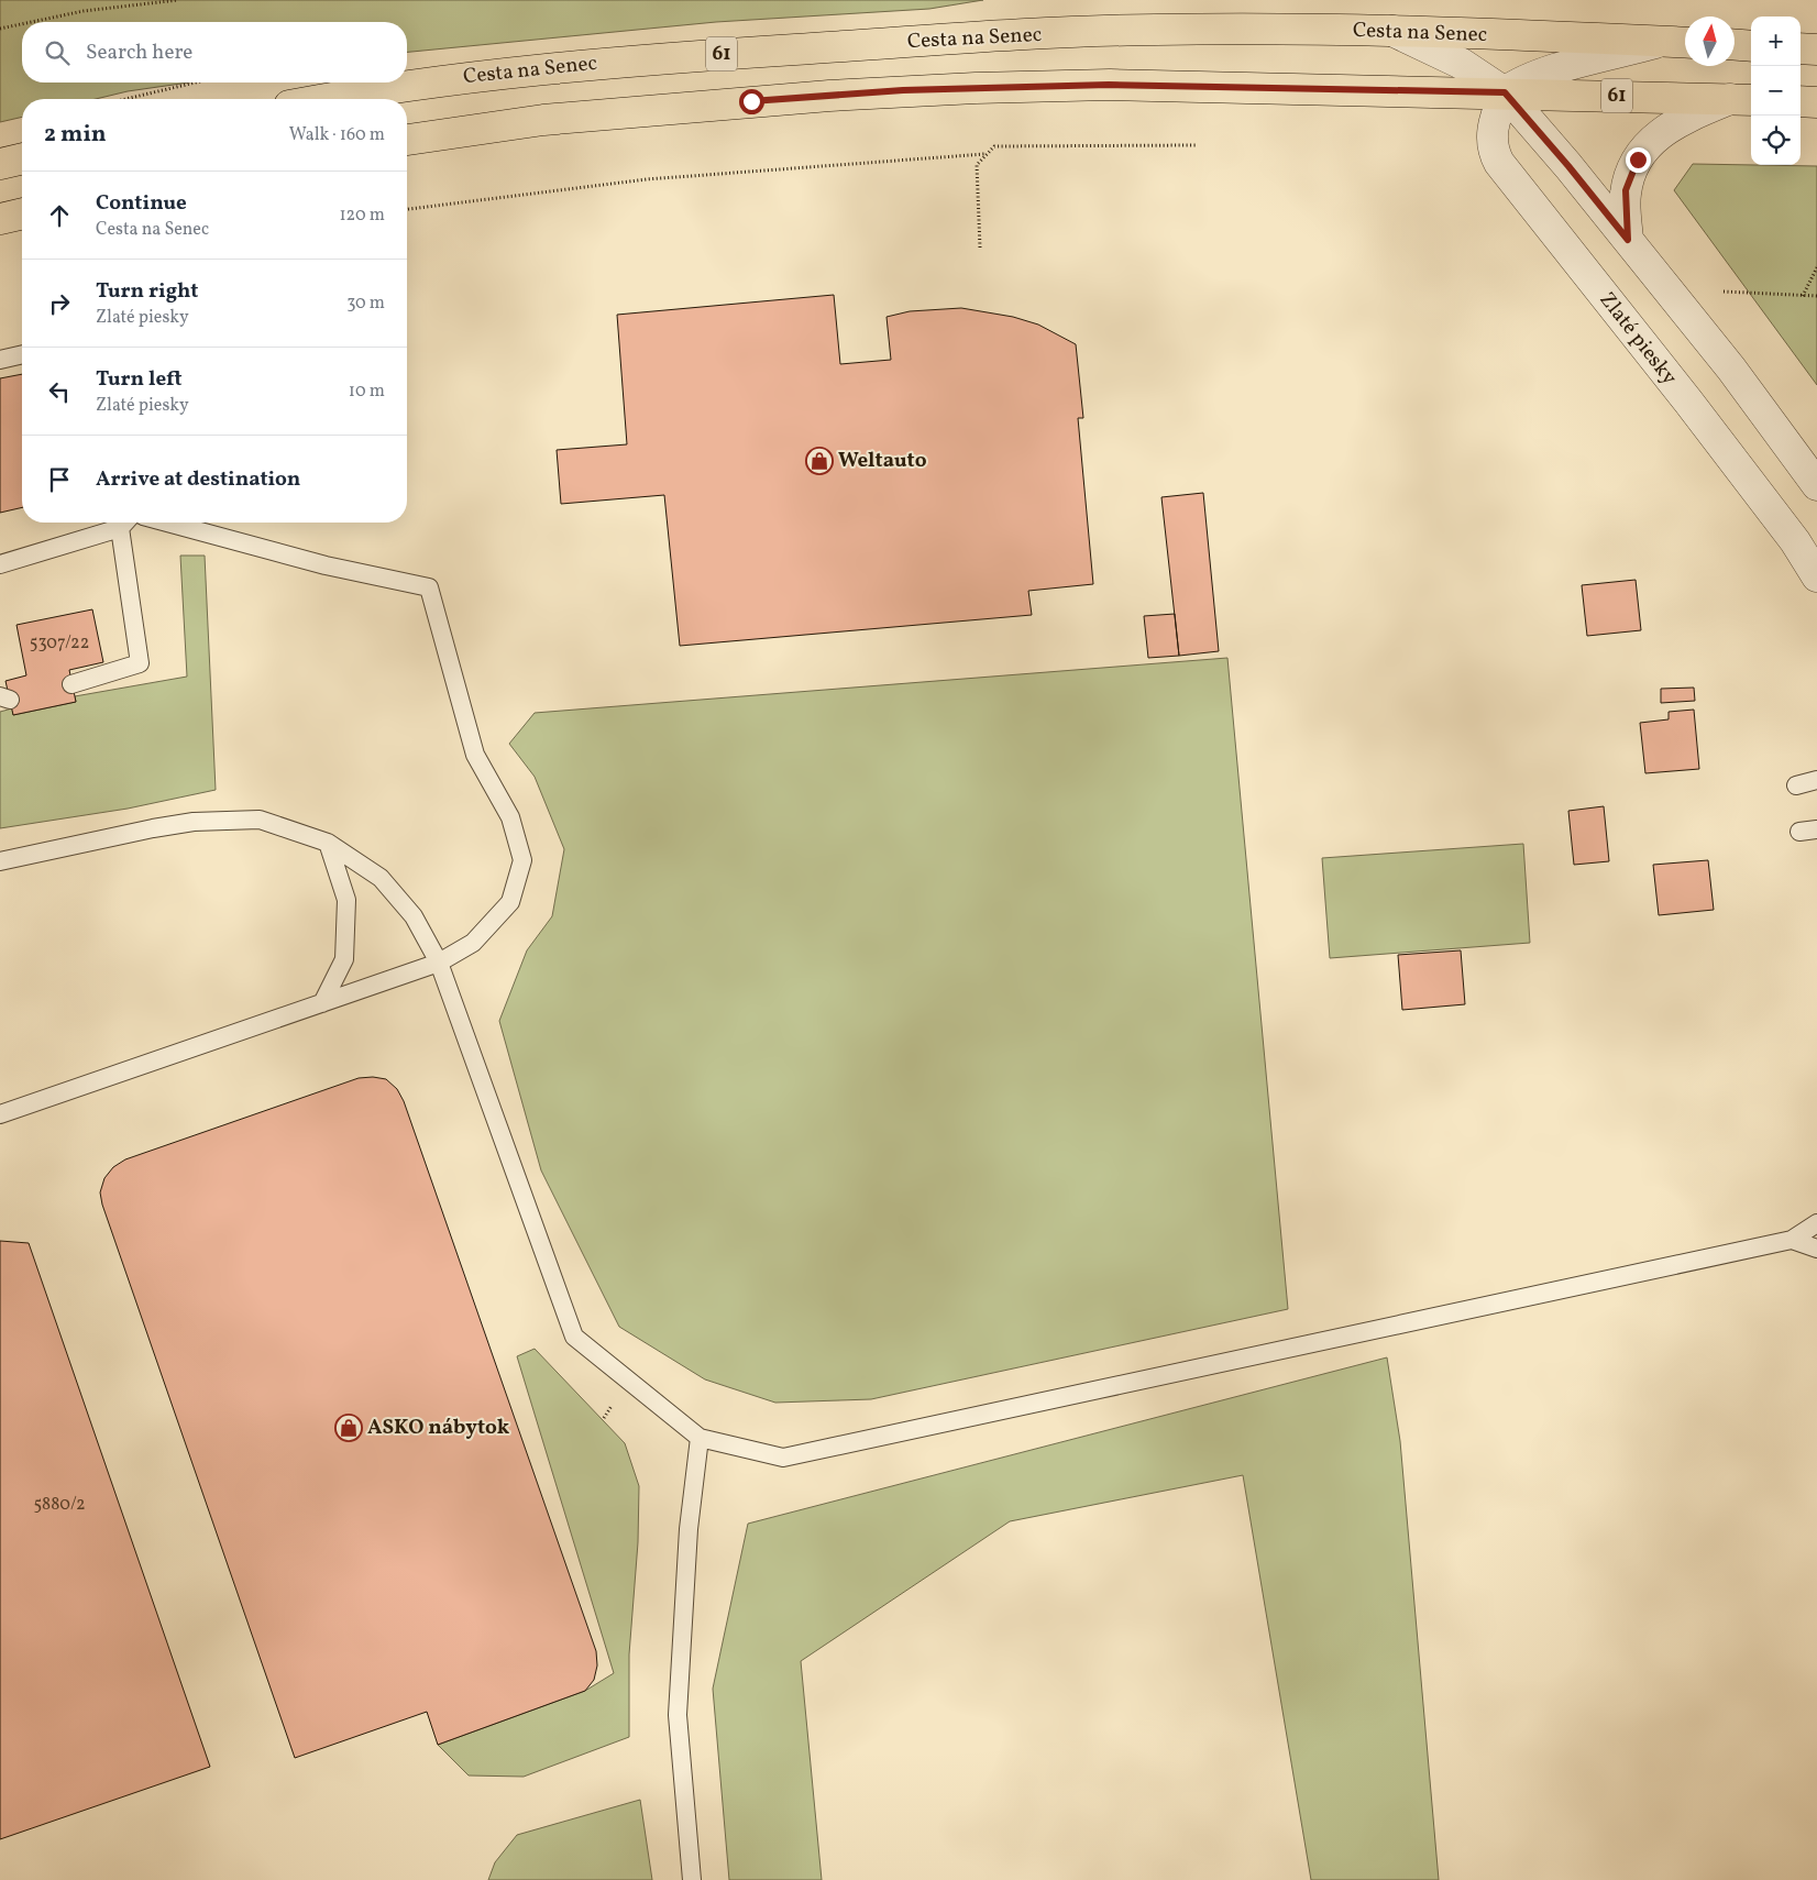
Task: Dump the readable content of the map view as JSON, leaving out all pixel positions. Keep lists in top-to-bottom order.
{
  "streets": {
    "main road": ["Cesta na Senec", "61"],
    "street": ["Zlaté piesky"]
  },
  "crossings": [
    ["Cesta na Senec", "Zlaté piesky"]
  ],
  "places": {
    "shop": ["Weltauto", "ASKO nábytok"]
  },
  "house_numbers": ["5307/22", "5880/2"],
  "north": "top",
  "page": {
    "map_buttons": ["+", "−"],
    "search": "Search here",
    "heading": ["2 min", "Walk · 160 m"],
    "list": [
      ["Continue", "Cesta na Senec", "120 m"],
      ["Turn right", "Zlaté piesky", "30 m"],
      ["Turn left", "Zlaté piesky", "10 m"],
      "Arrive at destination"
    ]
  }
}
